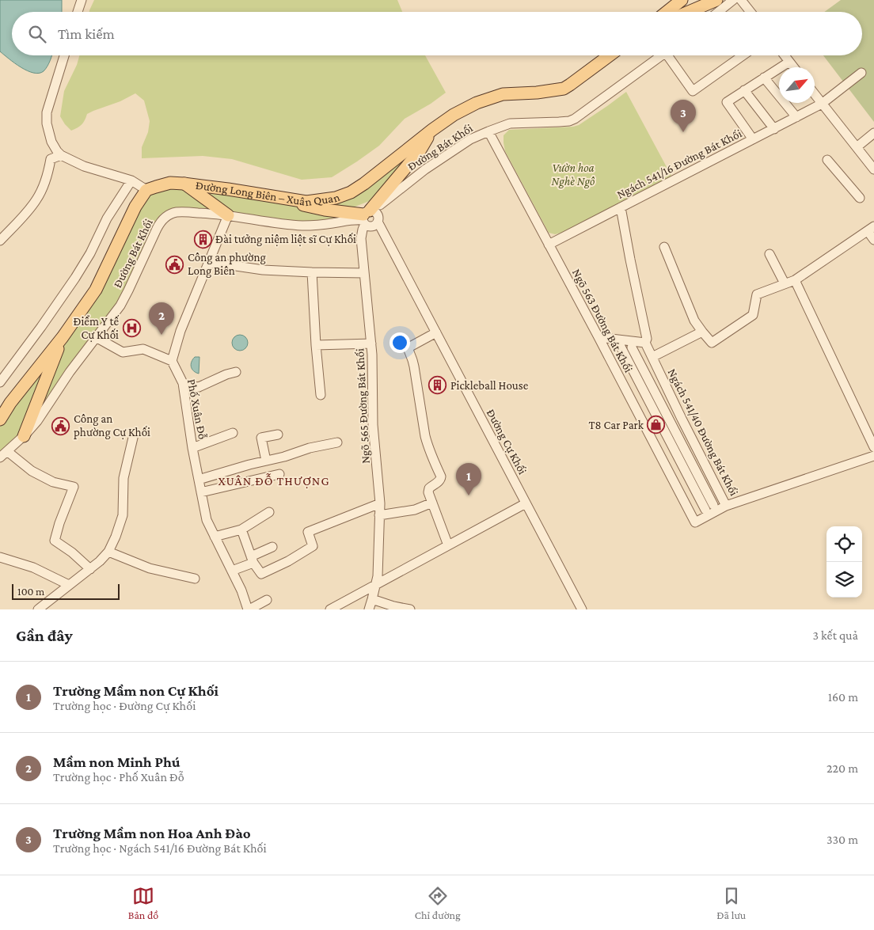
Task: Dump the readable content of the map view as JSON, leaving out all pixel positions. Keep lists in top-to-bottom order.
{
  "streets": {
    "main road": ["Đường Long Biên – Xuân Quan"],
    "street": [
      "Đường Bát Khối",
      "Ngách 541/16 Đường Bát Khối",
      "Ngõ 563 Đường Bát Khối",
      "Ngõ 565 Đường Bát Khối",
      "Phố Xuân Đỗ",
      "Ngách 541/40 Đường Bát Khối",
      "Đường Cự Khối"
    ]
  },
  "crossings": [
    ["Đường Bát Khối", "Ngõ 563 Đường Bát Khối"],
    ["Đường Bát Khối", "Ngõ 565 Đường Bát Khối"],
    ["Đường Bát Khối", "Đường Cự Khối"],
    ["Ngách 541/16 Đường Bát Khối", "Ngõ 563 Đường Bát Khối"],
    ["Ngõ 563 Đường Bát Khối", "Ngách 541/40 Đường Bát Khối"],
    ["Ngõ 565 Đường Bát Khối", "Đường Cự Khối"]
  ],
  "districts": ["XUÂN ĐỖ THƯỢNG"],
  "parks": ["Vườn hoa Nghè Ngô"],
  "places": {
    "building": ["Đài tưởng niệm liệt sĩ Cự Khối", "Pickleball House"],
    "public building": ["Công an phường Long Biên", "Công an phường Cự Khối"],
    "hospital": ["Điểm Y tế Cự Khối"],
    "shop": ["T8 Car Park"]
  },
  "scale_bar": "100 m",
  "north": "top right",
  "page": {
    "search": "Tìm kiếm",
    "pins": ["3", "2", "1"],
    "scale": "100 m",
    "heading": ["Gần đây", "3 kết quả"],
    "list": [
      {
        "mark": "1",
        "name": "Trường Mầm non Cự Khối",
        "note": "Trường học · Đường Cự Khối",
        "value": "160 m"
      },
      {
        "mark": "2",
        "name": "Mầm non Minh Phú",
        "note": "Trường học · Phố Xuân Đỗ",
        "value": "220 m"
      },
      {
        "mark": "3",
        "name": "Trường Mầm non Hoa Anh Đào",
        "note": "Trường học · Ngách 541/16 Đường Bát Khối",
        "value": "330 m"
      }
    ],
    "nav": ["Bản đồ", "Chỉ đường", "Đã lưu"]
  }
}
